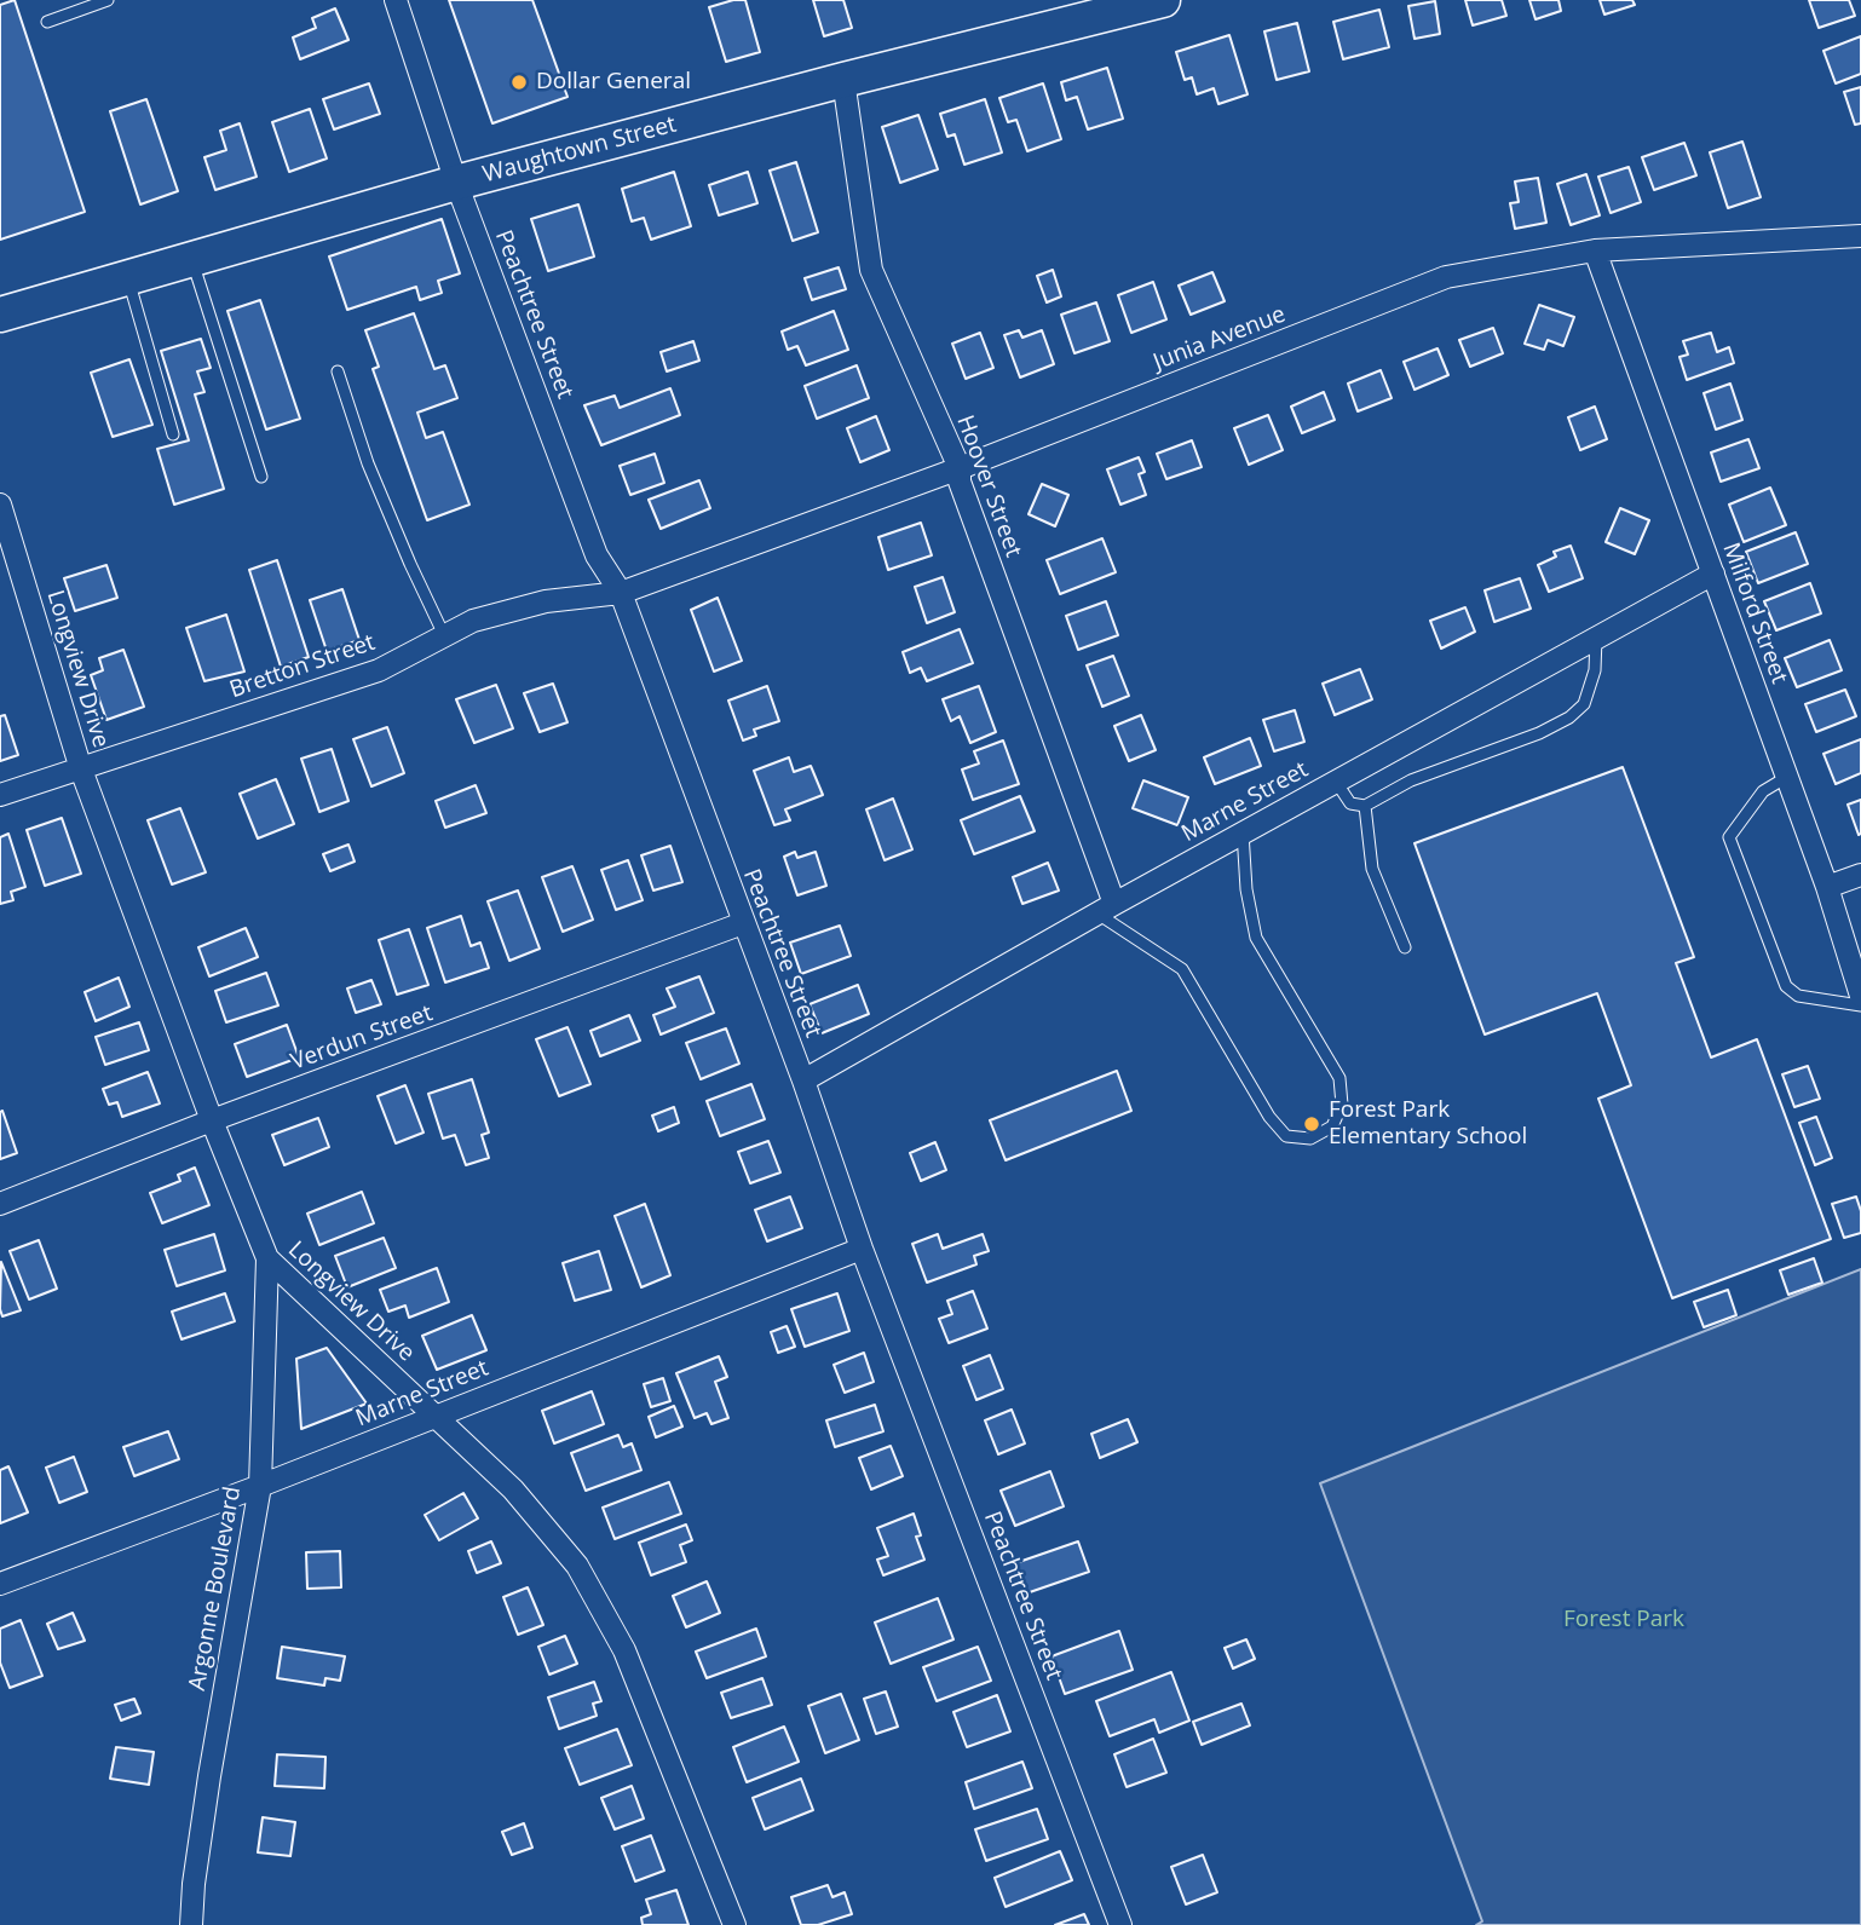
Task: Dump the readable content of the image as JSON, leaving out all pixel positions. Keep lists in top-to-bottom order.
{
  "streets": {
    "main road": ["Waughtown Street"],
    "street": [
      "Peachtree Street",
      "Junia Avenue",
      "Hoover Street",
      "Milford Street",
      "Bretton Street",
      "Longview Drive",
      "Marne Street",
      "Verdun Street",
      "Argonne Boulevard"
    ]
  },
  "crossings": [
    ["Waughtown Street", "Peachtree Street"],
    ["Waughtown Street", "Hoover Street"],
    ["Peachtree Street", "Junia Avenue"],
    ["Peachtree Street", "Bretton Street"],
    ["Peachtree Street", "Marne Street"],
    ["Peachtree Street", "Verdun Street"],
    ["Junia Avenue", "Hoover Street"],
    ["Junia Avenue", "Milford Street"],
    ["Junia Avenue", "Bretton Street"],
    ["Hoover Street", "Marne Street"],
    ["Milford Street", "Marne Street"],
    ["Bretton Street", "Longview Drive"],
    ["Longview Drive", "Marne Street"],
    ["Longview Drive", "Verdun Street"],
    ["Longview Drive", "Argonne Boulevard"],
    ["Marne Street", "Argonne Boulevard"]
  ],
  "parks": ["Forest Park"],
  "places": ["Dollar General", "Forest Park Elementary School"]
}
